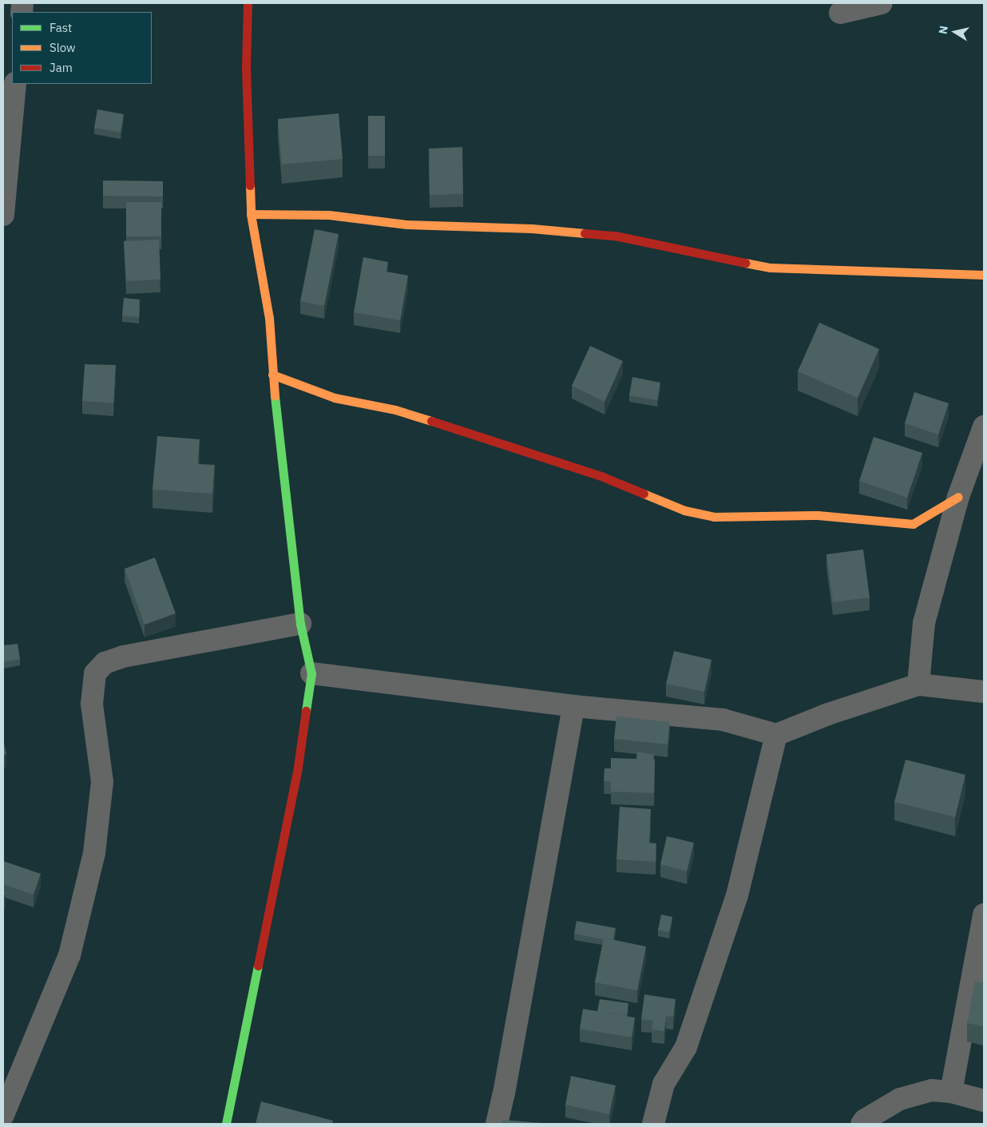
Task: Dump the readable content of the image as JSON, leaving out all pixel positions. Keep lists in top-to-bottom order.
{
  "legend": ["Fast", "Slow", "Jam"],
  "north": "left"
}
